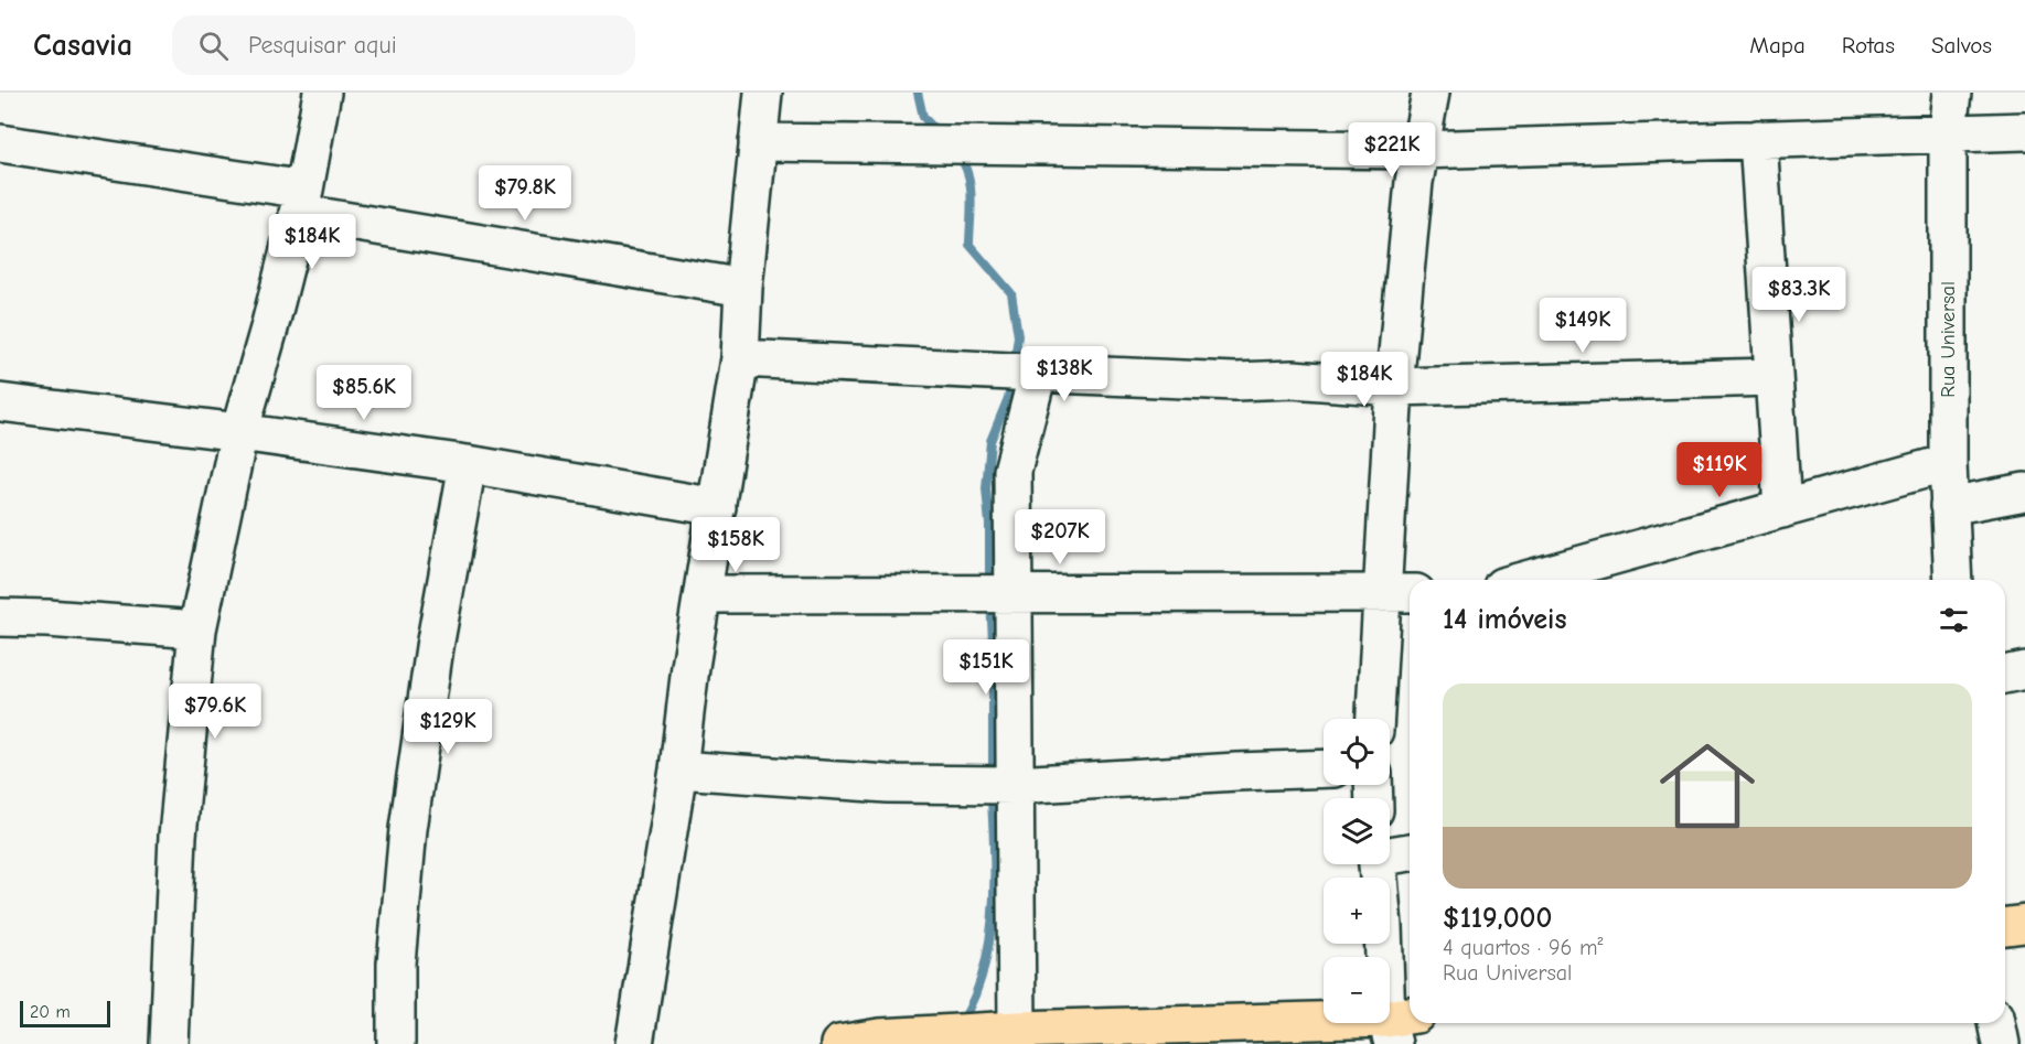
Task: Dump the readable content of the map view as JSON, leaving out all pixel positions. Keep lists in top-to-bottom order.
{
  "streets": {
    "street": ["Rua Universal"]
  },
  "scale_bar": "20 m",
  "page": {
    "header": "Casavia",
    "search": "Pesquisar aqui",
    "nav": ["Mapa", "Rotas", "Salvos"],
    "price": [
      "$221K",
      "$79.8K",
      "$184K",
      "$83.3K",
      "$149K",
      "$138K",
      "$184K",
      "$85.6K",
      "$119K",
      "$207K",
      "$158K",
      "$151K",
      "$79.6K",
      "$129K"
    ],
    "heading": "14 imóveis",
    "list": [
      {
        "name": "$119,000",
        "note": "4 quartos · 96 m² · Rua Universal"
      }
    ],
    "map_buttons": ["+", "−"],
    "scale": "20 m"
  }
}
